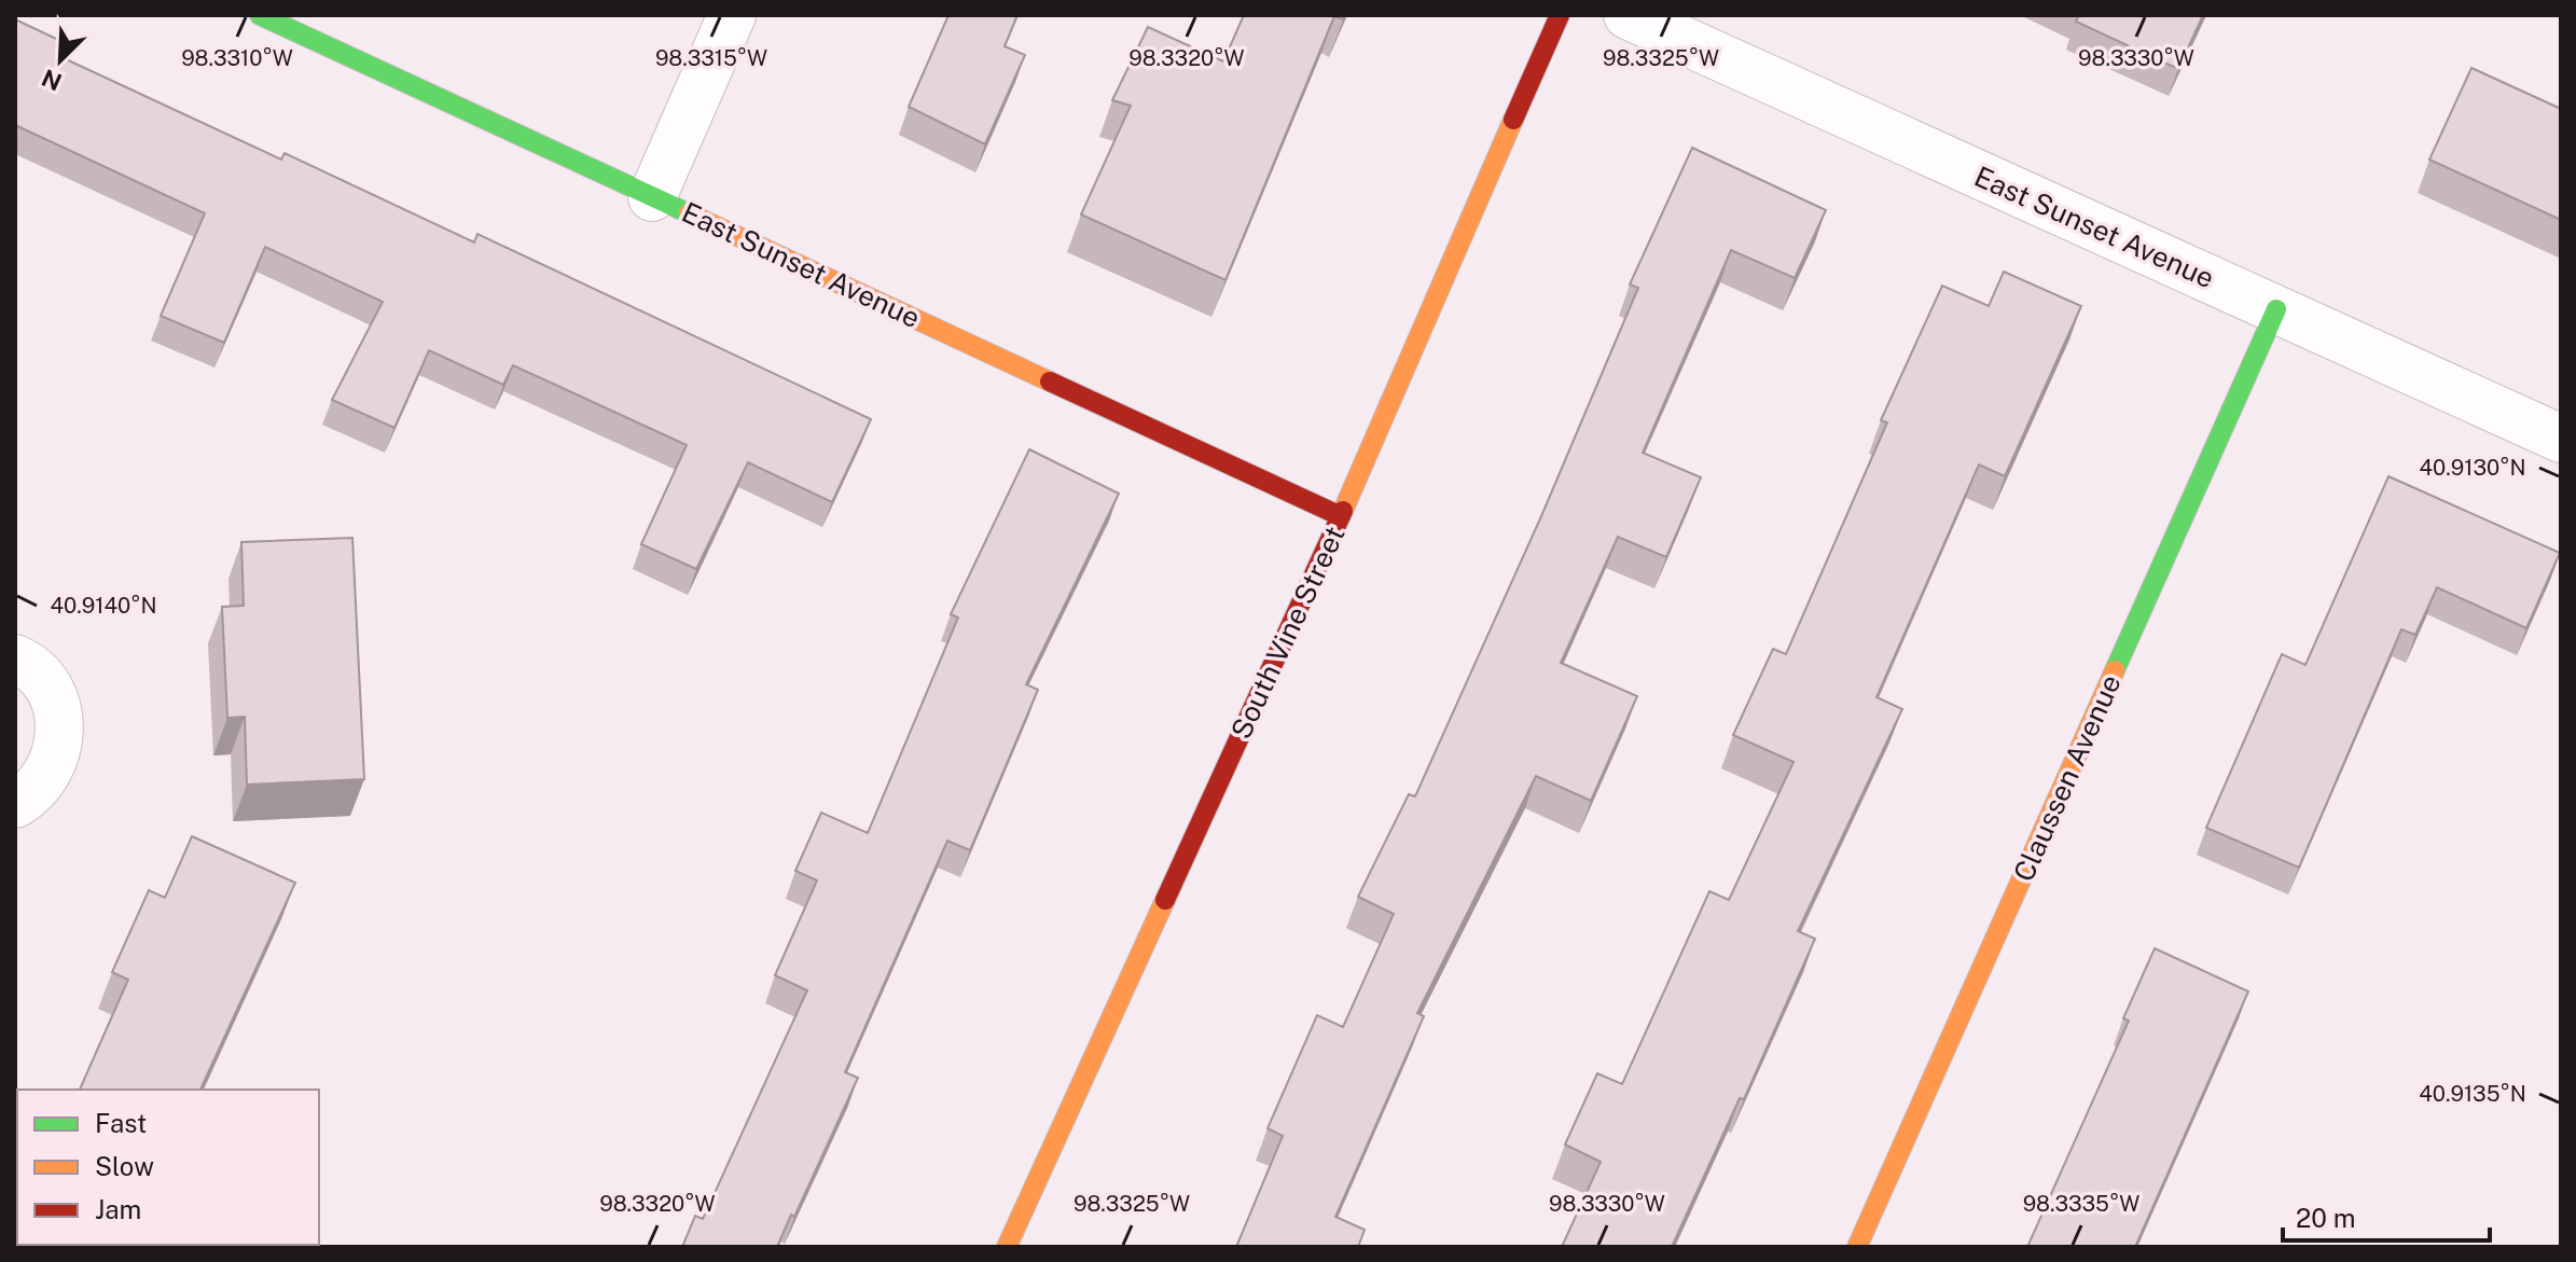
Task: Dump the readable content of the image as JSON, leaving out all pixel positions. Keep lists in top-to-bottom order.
{
  "streets": {
    "street": ["East Sunset Avenue", "South Vine Street", "Claussen Avenue"]
  },
  "crossings": [
    ["East Sunset Avenue", "South Vine Street"],
    ["East Sunset Avenue", "Claussen Avenue"]
  ],
  "legend": ["Fast", "Slow", "Jam"],
  "scale_bar": "20 m",
  "north": "bottom left",
  "coordinates": [
    "98.3315°W",
    "98.3320°W",
    "98.3325°W",
    "98.3330°W",
    "98.3310°W",
    "40.9130°N",
    "40.9140°N",
    "40.9135°N",
    "98.3335°W"
  ]
}
